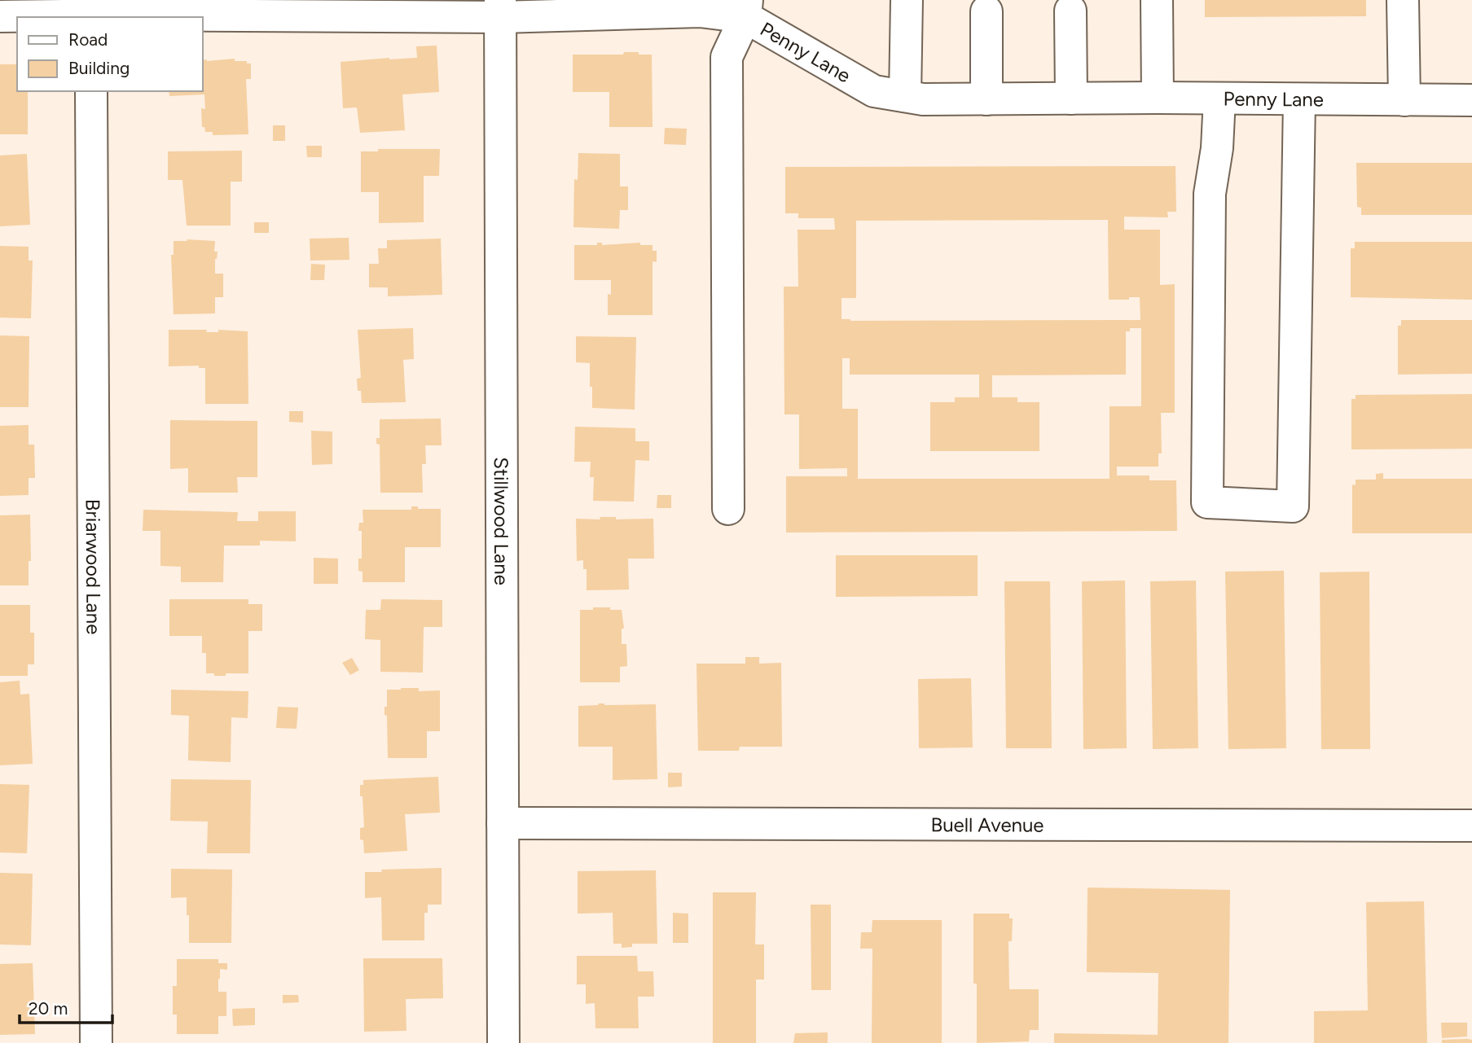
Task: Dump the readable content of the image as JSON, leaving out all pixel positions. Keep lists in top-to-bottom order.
{
  "streets": {
    "street": [
      "Penny Lane",
      "Stillwood Lane",
      "Briarwood Lane",
      "Buell Avenue"
    ]
  },
  "crossings": [
    ["Penny Lane", "Stillwood Lane"],
    ["Stillwood Lane", "Buell Avenue"]
  ],
  "legend": ["Road", "Building"],
  "scale_bar": "20 m"
}
